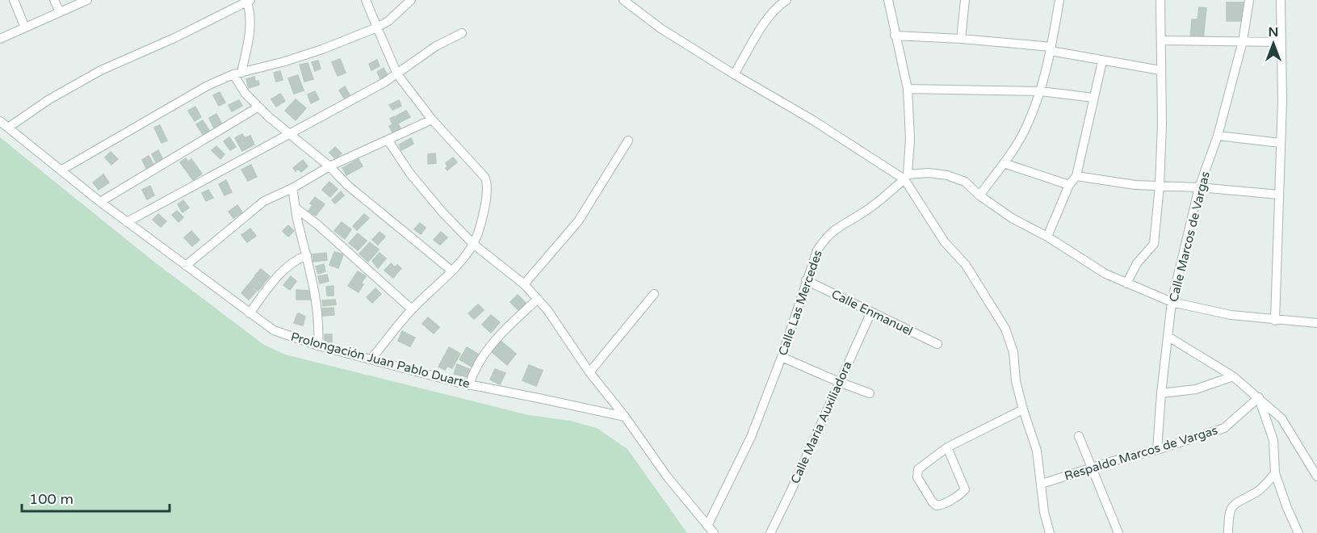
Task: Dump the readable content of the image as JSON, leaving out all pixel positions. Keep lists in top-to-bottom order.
{
  "streets": {
    "street": [
      "Calle Marcos de Vargas",
      "Calle Las Mercedes",
      "Calle Enmanuel",
      "Prolongación Juan Pablo Duarte",
      "Calle Maria Auxiliadora",
      "Respaldo Marcos de Vargas"
    ]
  },
  "crossings": [
    ["Calle Marcos de Vargas", "Respaldo Marcos de Vargas"],
    ["Calle Las Mercedes", "Calle Enmanuel"],
    ["Calle Enmanuel", "Calle Maria Auxiliadora"]
  ],
  "scale_bar": "100 m",
  "north": "top"
}
